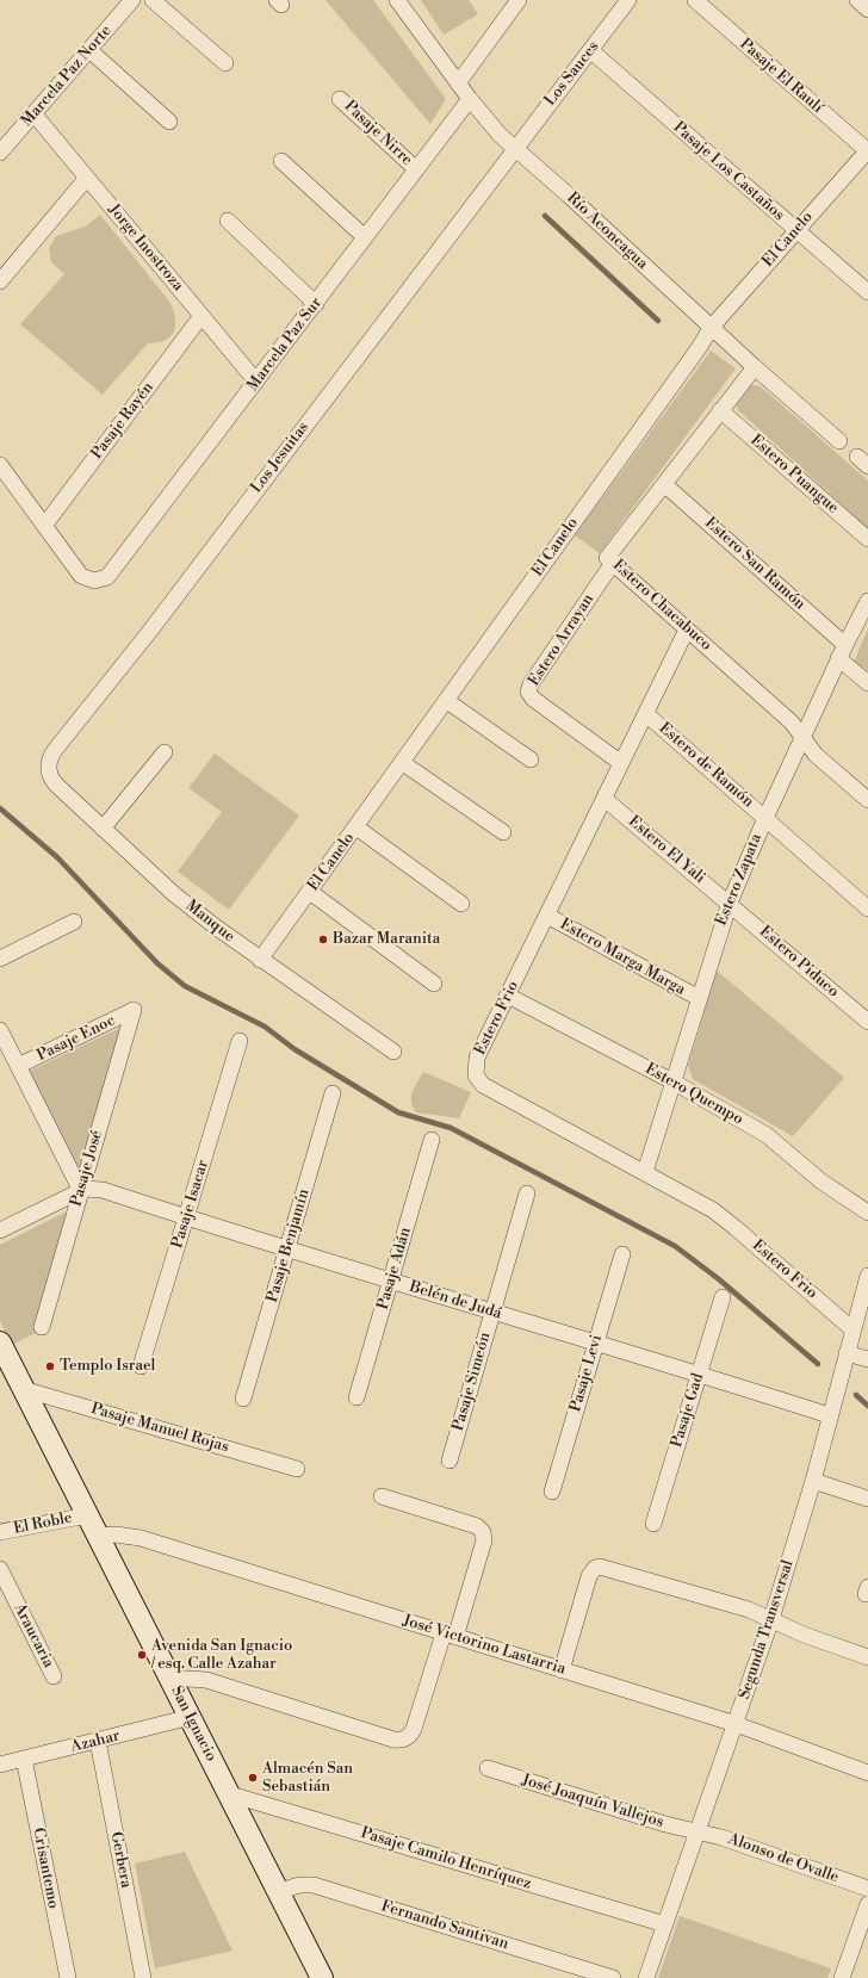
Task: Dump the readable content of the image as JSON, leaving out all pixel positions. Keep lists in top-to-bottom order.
{
  "streets": {
    "main road": ["San Ignacio"],
    "street": [
      "Los Sauces",
      "Marcela Paz Norte",
      "Pasaje El Raulí",
      "Pasaje Nirre",
      "Pasaje Los Castaños",
      "Río Aconcagua",
      "El Canelo",
      "Jorge Inostroza",
      "Marcela Paz Sur",
      "Pasaje Rayén",
      "Los Jesuitas",
      "Estero Puangue",
      "Estero San Ramón",
      "Estero Chacabuco",
      "Estero Arrayan",
      "Estero de Ramón",
      "Estero El Yali",
      "Estero Zapata",
      "Manque",
      "Estero Marga Marga",
      "Estero Piduco",
      "Estero Frio",
      "Pasaje Enoc",
      "Estero Quempo",
      "Pasaje José",
      "Pasaje Isacar",
      "Pasaje Benjamín",
      "Pasaje Adán",
      "Belén de Judá",
      "Pasaje Levi",
      "Pasaje Simeón",
      "Pasaje Gad",
      "Pasaje Manuel Rojas",
      "El Roble",
      "Segunda Transversal",
      "Araucaria",
      "José Victorino Lastarria",
      "Azahar",
      "José Joaquín Vallejos",
      "Pasaje Camilo Henríquez",
      "Alonso de Ovalle",
      "Gerbera",
      "Crisantemo",
      "Fernando Santivan"
    ]
  },
  "crossings": [
    ["Los Sauces", "Pasaje Los Castaños"],
    ["Los Sauces", "Río Aconcagua"],
    ["Los Sauces", "Los Jesuitas"],
    ["Marcela Paz Norte", "Jorge Inostroza"],
    ["Pasaje El Raulí", "El Canelo"],
    ["Pasaje Nirre", "Marcela Paz Sur"],
    ["Pasaje Los Castaños", "El Canelo"],
    ["Río Aconcagua", "El Canelo"],
    ["Río Aconcagua", "Marcela Paz Sur"],
    ["Río Aconcagua", "Los Jesuitas"],
    ["Río Aconcagua", "Estero Chacabuco"],
    ["El Canelo", "Manque"],
    ["Jorge Inostroza", "Marcela Paz Sur"],
    ["Jorge Inostroza", "Pasaje Rayén"],
    ["Marcela Paz Sur", "Pasaje Rayén"],
    ["Los Jesuitas", "Manque"],
    ["Estero Puangue", "Estero Chacabuco"],
    ["Estero San Ramón", "Estero Chacabuco"],
    ["Estero San Ramón", "Estero Zapata"],
    ["Estero Chacabuco", "Estero Arrayan"],
    ["Estero Chacabuco", "Estero Zapata"],
    ["Estero Chacabuco", "Estero Frio"],
    ["Estero Arrayan", "Estero Frio"],
    ["Estero de Ramón", "Estero Zapata"],
    ["Estero de Ramón", "Estero Frio"],
    ["Estero El Yali", "Estero Zapata"],
    ["Estero El Yali", "Estero Piduco"],
    ["Estero El Yali", "Estero Frio"],
    ["Estero Zapata", "Estero Marga Marga"],
    ["Estero Zapata", "Estero Piduco"],
    ["Estero Zapata", "Estero Frio"],
    ["Estero Zapata", "Estero Quempo"],
    ["Estero Marga Marga", "Estero Frio"],
    ["Estero Frio", "Estero Quempo"],
    ["Estero Frio", "Segunda Transversal"],
    ["Pasaje Enoc", "Pasaje José"],
    ["Pasaje José", "Belén de Judá"],
    ["Pasaje Isacar", "Belén de Judá"],
    ["Pasaje Benjamín", "Belén de Judá"],
    ["Pasaje Adán", "Belén de Judá"],
    ["Belén de Judá", "Pasaje Levi"],
    ["Belén de Judá", "Pasaje Simeón"],
    ["Belén de Judá", "Pasaje Gad"],
    ["Belén de Judá", "Segunda Transversal"],
    ["Pasaje Manuel Rojas", "San Ignacio"],
    ["El Roble", "San Ignacio"],
    ["Segunda Transversal", "José Victorino Lastarria"],
    ["Segunda Transversal", "José Joaquín Vallejos"],
    ["Segunda Transversal", "Pasaje Camilo Henríquez"],
    ["Segunda Transversal", "Alonso de Ovalle"],
    ["José Victorino Lastarria", "San Ignacio"],
    ["San Ignacio", "Azahar"],
    ["San Ignacio", "Pasaje Camilo Henríquez"],
    ["San Ignacio", "Fernando Santivan"],
    ["Azahar", "Gerbera"],
    ["Azahar", "Crisantemo"],
    ["José Joaquín Vallejos", "Alonso de Ovalle"]
  ],
  "places": [
    "Bazar Maranita",
    "Templo Israel",
    "Avenida San Ignacio / esq. Calle Azahar",
    "Almacén San Sebastián"
  ]
}
